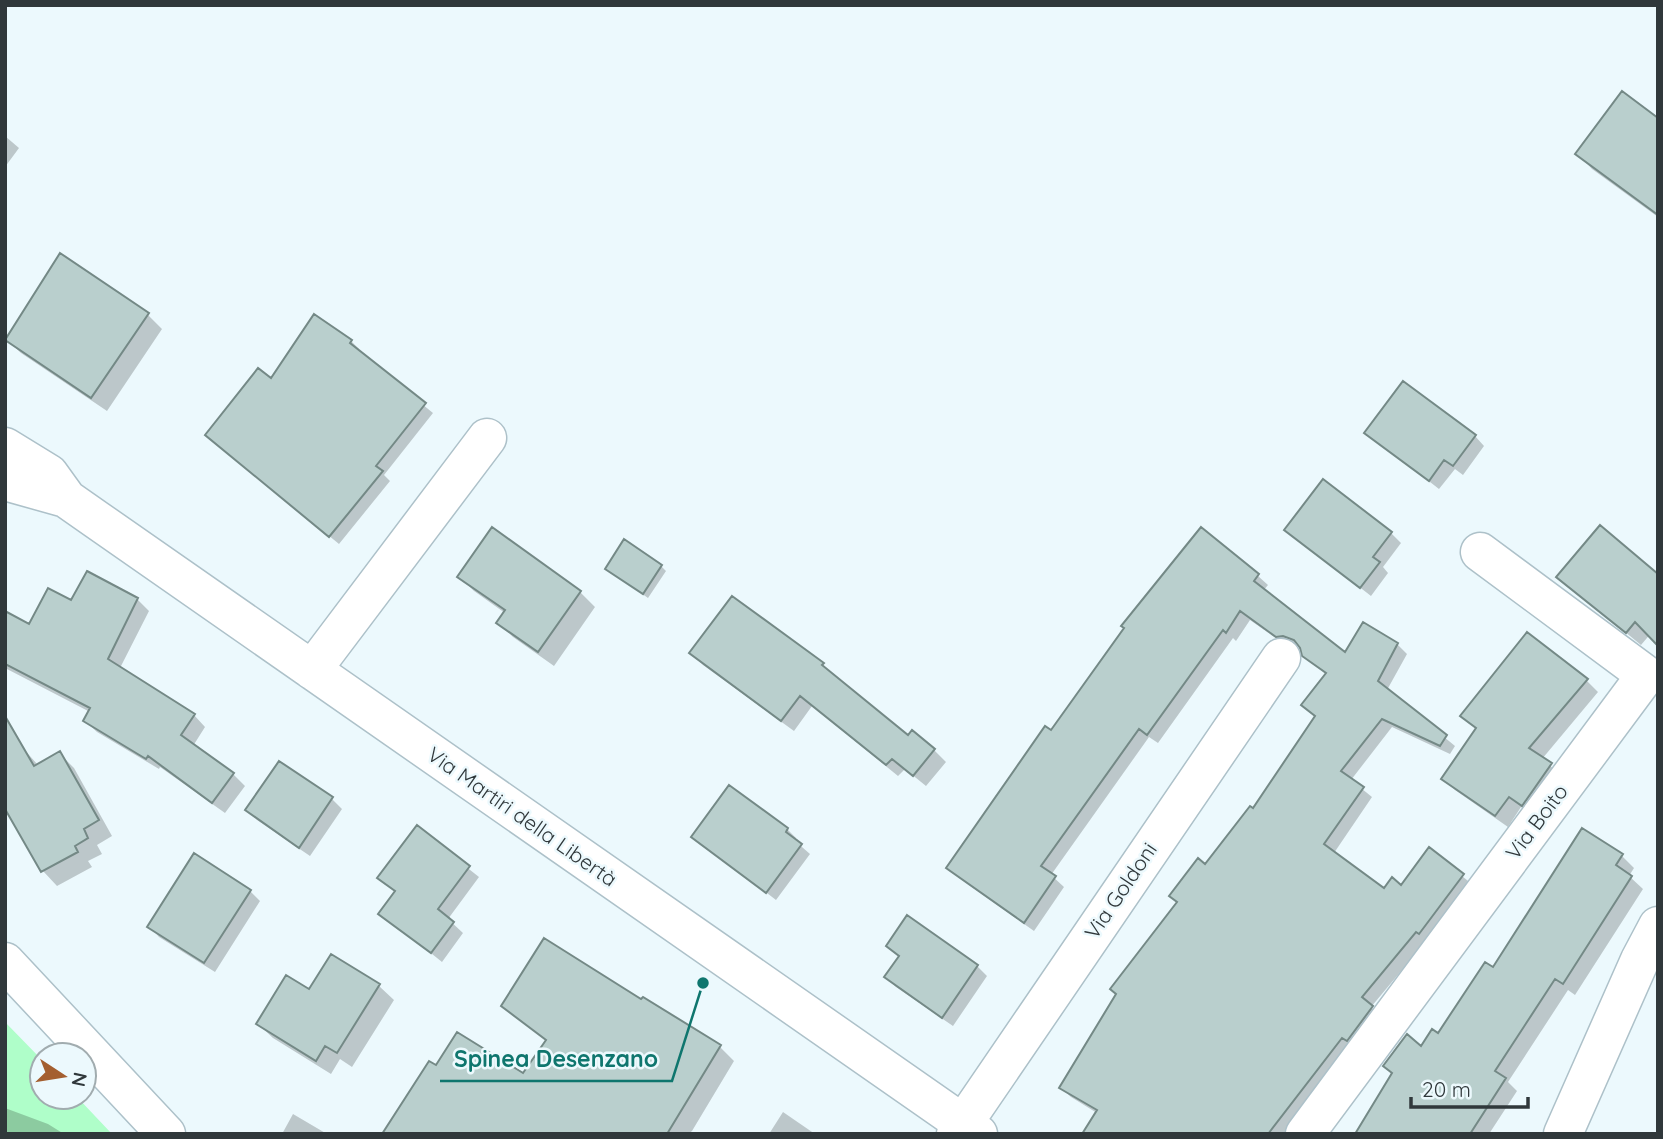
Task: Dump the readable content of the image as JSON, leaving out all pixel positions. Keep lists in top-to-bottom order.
{
  "streets": {
    "street": ["Via Martiri della Libertà", "Via Boito", "Via Goldoni"]
  },
  "crossings": [
    ["Via Martiri della Libertà", "Via Goldoni"]
  ],
  "places": ["Spinea Desenzano"],
  "scale_bar": "20 m",
  "north": "right"
}
